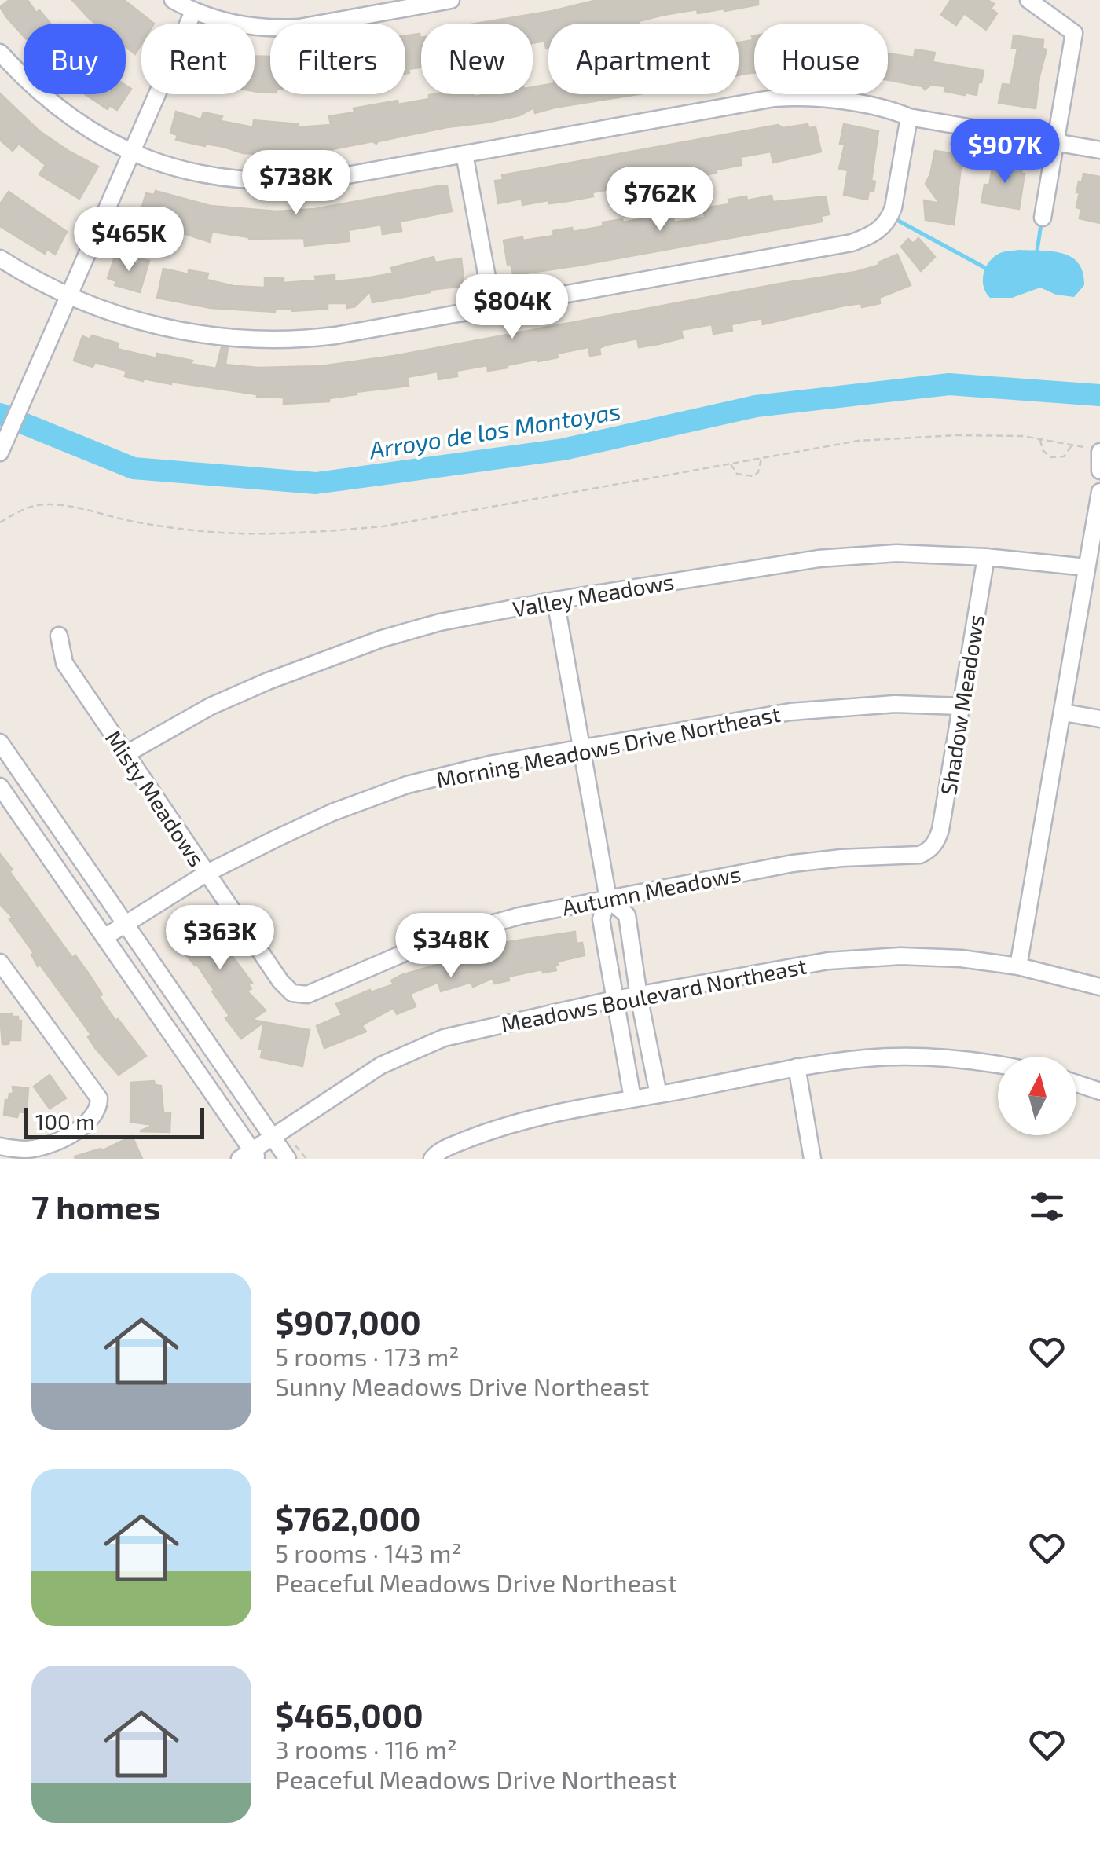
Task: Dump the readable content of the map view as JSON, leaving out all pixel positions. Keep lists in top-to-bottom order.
{
  "streets": {
    "street": [
      "Valley Meadows",
      "Shadow Meadows",
      "Morning Meadows Drive Northeast",
      "Misty Meadows",
      "Autumn Meadows",
      "Meadows Boulevard Northeast"
    ]
  },
  "crossings": [
    ["Valley Meadows", "Shadow Meadows"],
    ["Valley Meadows", "Misty Meadows"],
    ["Shadow Meadows", "Morning Meadows Drive Northeast"],
    ["Shadow Meadows", "Autumn Meadows"],
    ["Morning Meadows Drive Northeast", "Misty Meadows"],
    ["Misty Meadows", "Autumn Meadows"]
  ],
  "water": ["Arroyo de los Montoyas"],
  "scale_bar": "100 m",
  "north": "top",
  "page": {
    "chip": [
      "Buy",
      "Rent",
      "Filters",
      "New",
      "Apartment",
      "House"
    ],
    "price": [
      "$907K",
      "$738K",
      "$762K",
      "$465K",
      "$804K",
      "$363K",
      "$348K"
    ],
    "scale": "100 m",
    "heading": "7 homes",
    "list": [
      {
        "name": "$907,000",
        "note": "5 rooms · 173 m² · Sunny Meadows Drive Northeast"
      },
      {
        "name": "$762,000",
        "note": "5 rooms · 143 m² · Peaceful Meadows Drive Northeast"
      },
      {
        "name": "$465,000",
        "note": "3 rooms · 116 m² · Peaceful Meadows Drive Northeast"
      }
    ]
  }
}
